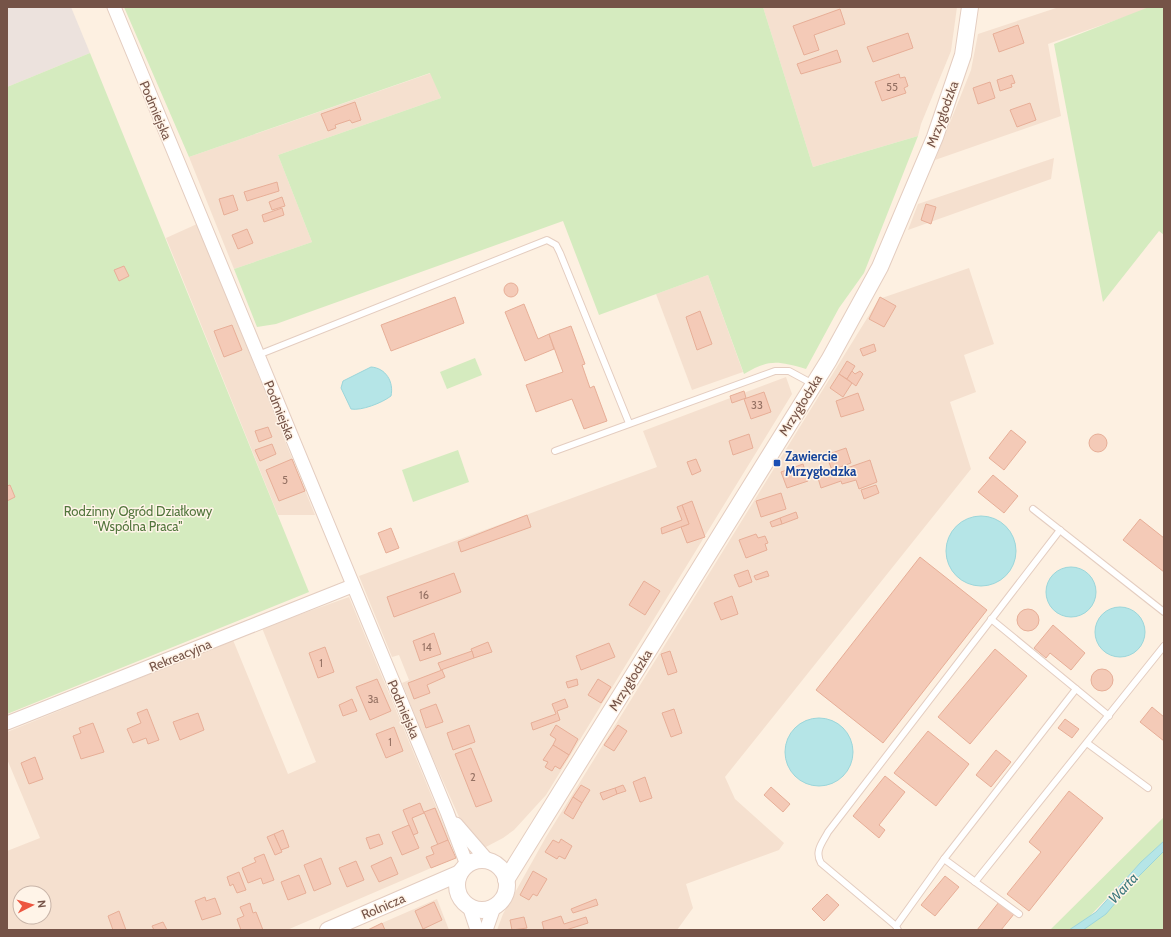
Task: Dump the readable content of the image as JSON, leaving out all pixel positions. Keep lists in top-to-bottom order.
{
  "streets": {
    "street": [
      "Podmiejska",
      "Mrzygłodzka",
      "Rekreacyjna",
      "Rolnicza"
    ]
  },
  "crossings": [
    ["Podmiejska", "Mrzygłodzka"],
    ["Podmiejska", "Rekreacyjna"],
    ["Podmiejska", "Rolnicza"],
    ["Mrzygłodzka", "Rolnicza"]
  ],
  "water": ["Warta"],
  "parks": ["Rodzinny Ogród Działkowy \"Wspólna Praca\""],
  "places": {
    "transit": ["Zawiercie Mrzygłodzka"]
  },
  "house_numbers": [
    "55",
    "33",
    "5",
    "16",
    "14",
    "1",
    "3a",
    "1",
    "2"
  ],
  "north": "right"
}
